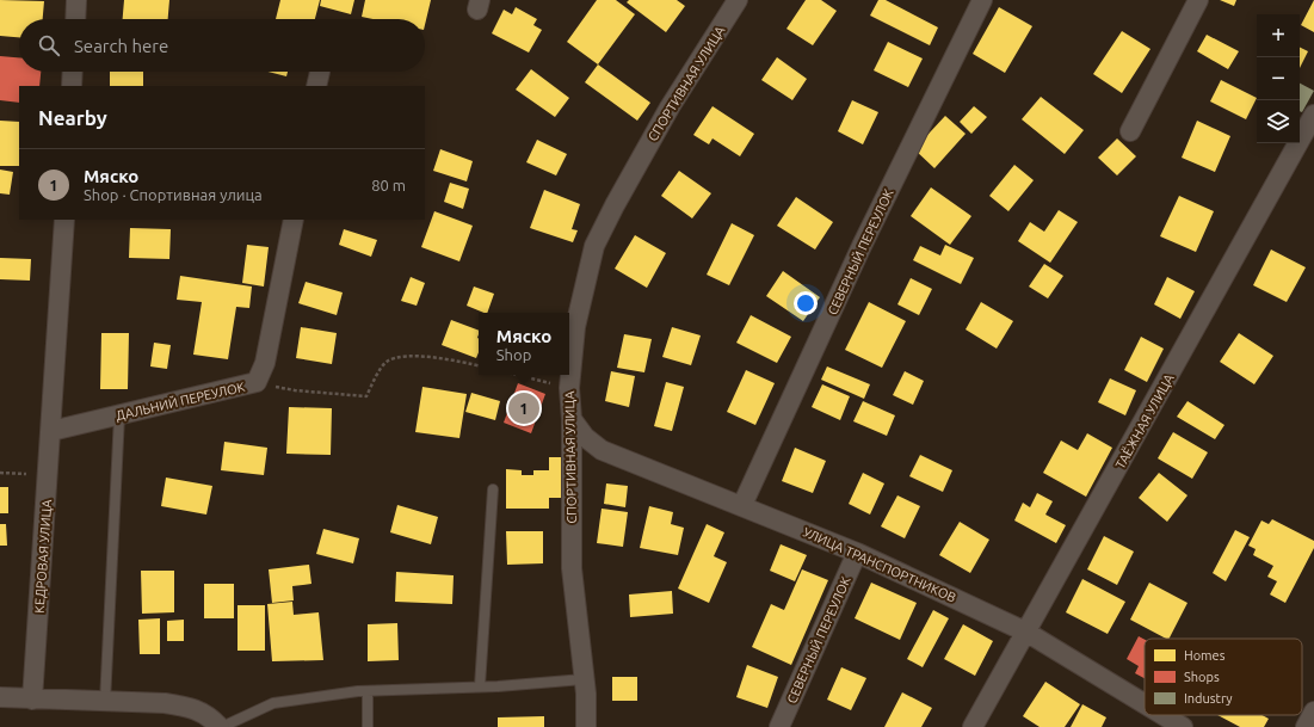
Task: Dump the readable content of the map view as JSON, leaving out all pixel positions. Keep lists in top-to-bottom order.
{
  "streets": {
    "street": [
      "СПОРТИВНАЯ УЛИЦА",
      "СЕВЕРНЫЙ ПЕРЕУЛОК",
      "ДАЛЬНИЙ ПЕРЕУЛОК",
      "ТАЁЖНАЯ УЛИЦА",
      "КЕДРОВАЯ УЛИЦА",
      "УЛИЦА ТРАНСПОРТНИКОВ"
    ]
  },
  "crossings": [
    ["СПОРТИВНАЯ УЛИЦА", "УЛИЦА ТРАНСПОРТНИКОВ"],
    ["СЕВЕРНЫЙ ПЕРЕУЛОК", "УЛИЦА ТРАНСПОРТНИКОВ"],
    ["ДАЛЬНИЙ ПЕРЕУЛОК", "КЕДРОВАЯ УЛИЦА"],
    ["ТАЁЖНАЯ УЛИЦА", "УЛИЦА ТРАНСПОРТНИКОВ"]
  ],
  "legend": ["Homes", "Shops", "Industry"],
  "page": {
    "map_buttons": ["+", "−"],
    "search": "Search here",
    "heading": "Nearby",
    "list": [
      {
        "mark": "1",
        "name": "Мяско",
        "note": "Shop · Спортивная улица",
        "value": "80 m"
      }
    ],
    "popup": ["Мяско", "Shop"],
    "pins": "1"
  }
}
